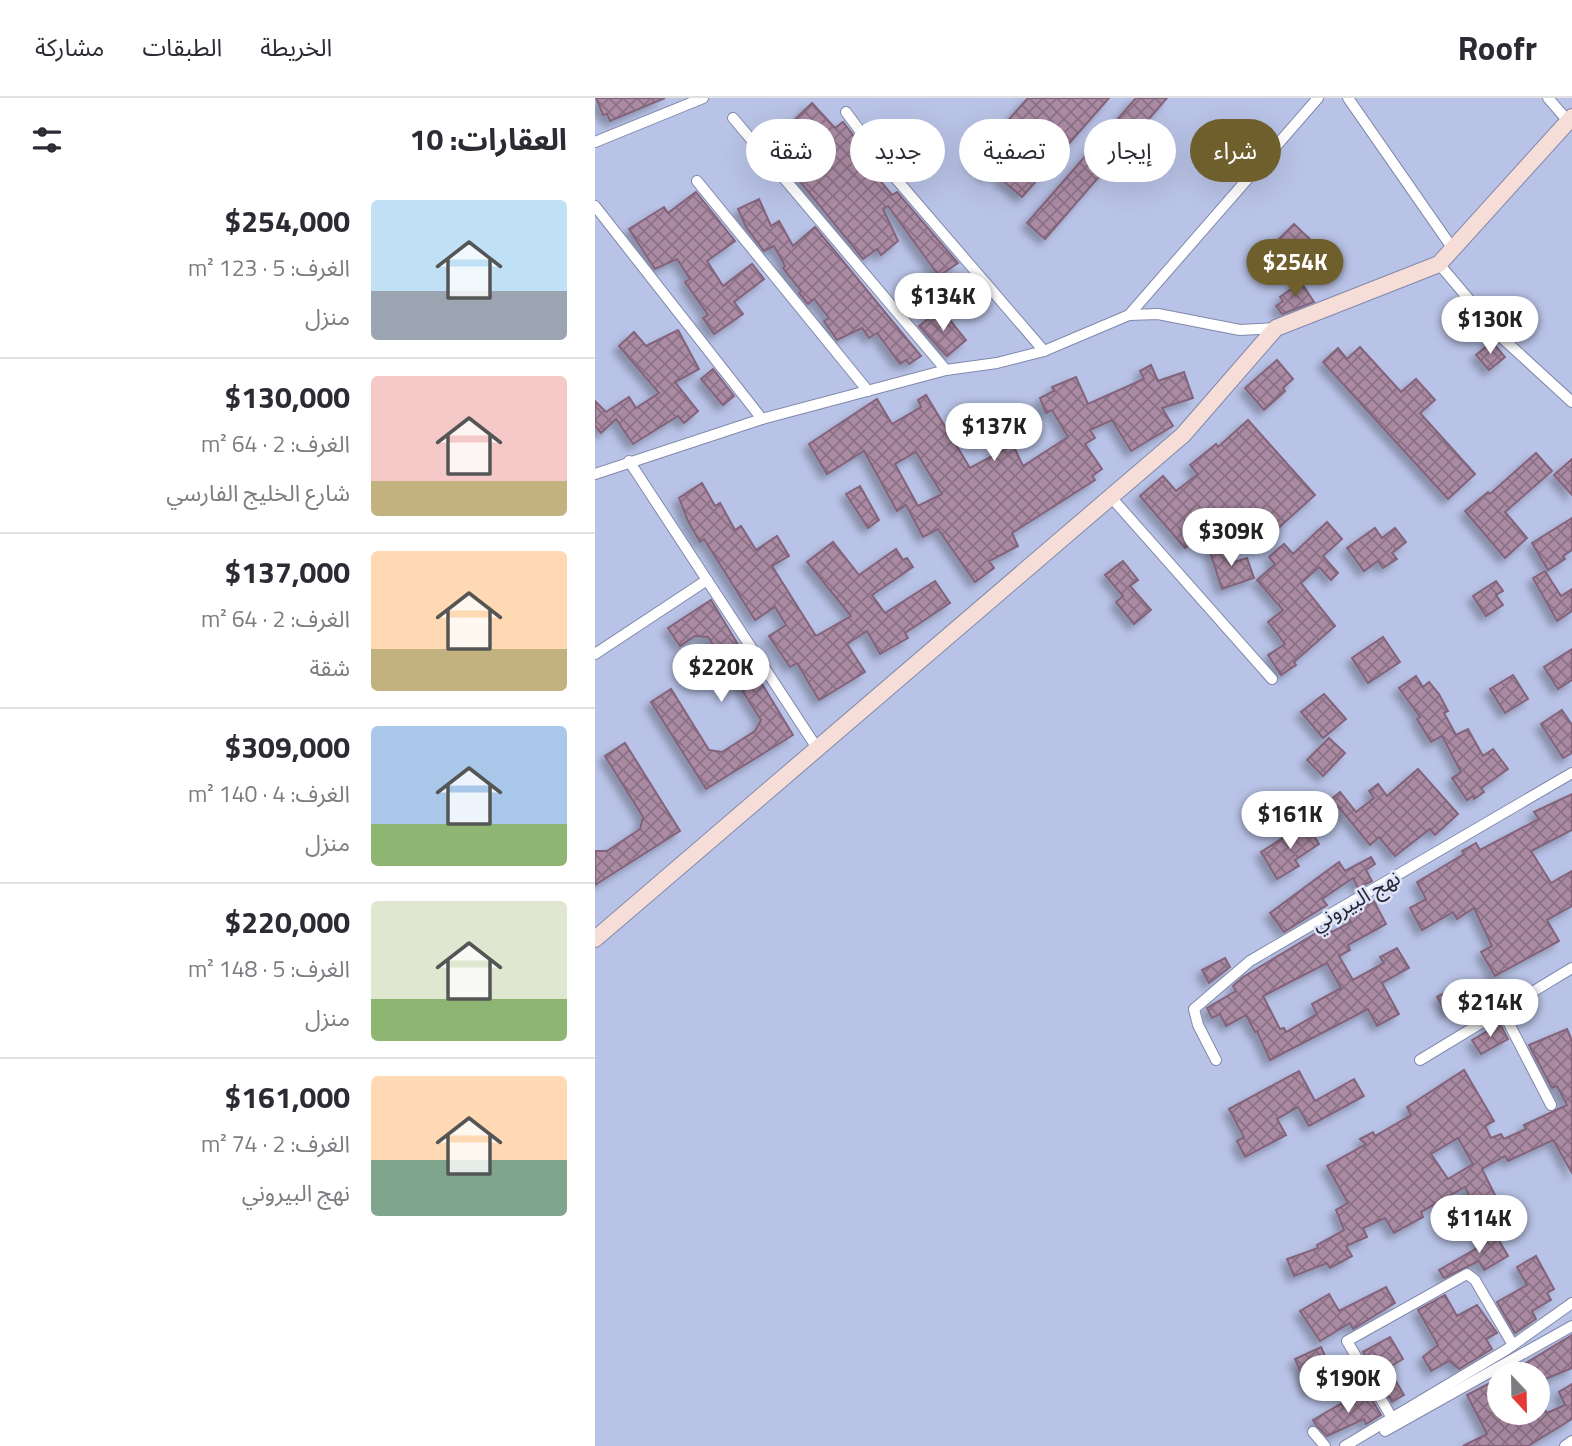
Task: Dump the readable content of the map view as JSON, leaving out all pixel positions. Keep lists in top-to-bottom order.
{
  "streets": {
    "street": ["نهج البيروني"]
  },
  "north": "bottom",
  "page": {
    "header": "Roofr",
    "nav": ["الخريطة", "الطبقات", "مشاركة"],
    "heading": "العقارات: 10",
    "chip": [
      "شراء",
      "إيجار",
      "تصفية",
      "جديد",
      "شقة"
    ],
    "list": [
      {
        "name": "$254,000",
        "note": "الغرف: 5 · 123 m² · منزل"
      },
      {
        "name": "$130,000",
        "note": "الغرف: 2 · 64 m² · شارع الخليج الفارسي"
      },
      {
        "name": "$137,000",
        "note": "الغرف: 2 · 64 m² · شقة"
      },
      {
        "name": "$309,000",
        "note": "الغرف: 4 · 140 m² · منزل"
      },
      {
        "name": "$220,000",
        "note": "الغرف: 5 · 148 m² · منزل"
      },
      {
        "name": "$161,000",
        "note": "الغرف: 2 · 74 m² · نهج البيروني"
      }
    ],
    "price": [
      "$254K",
      "$134K",
      "$130K",
      "$137K",
      "$309K",
      "$220K",
      "$161K",
      "$214K",
      "$114K",
      "$190K"
    ]
  }
}
